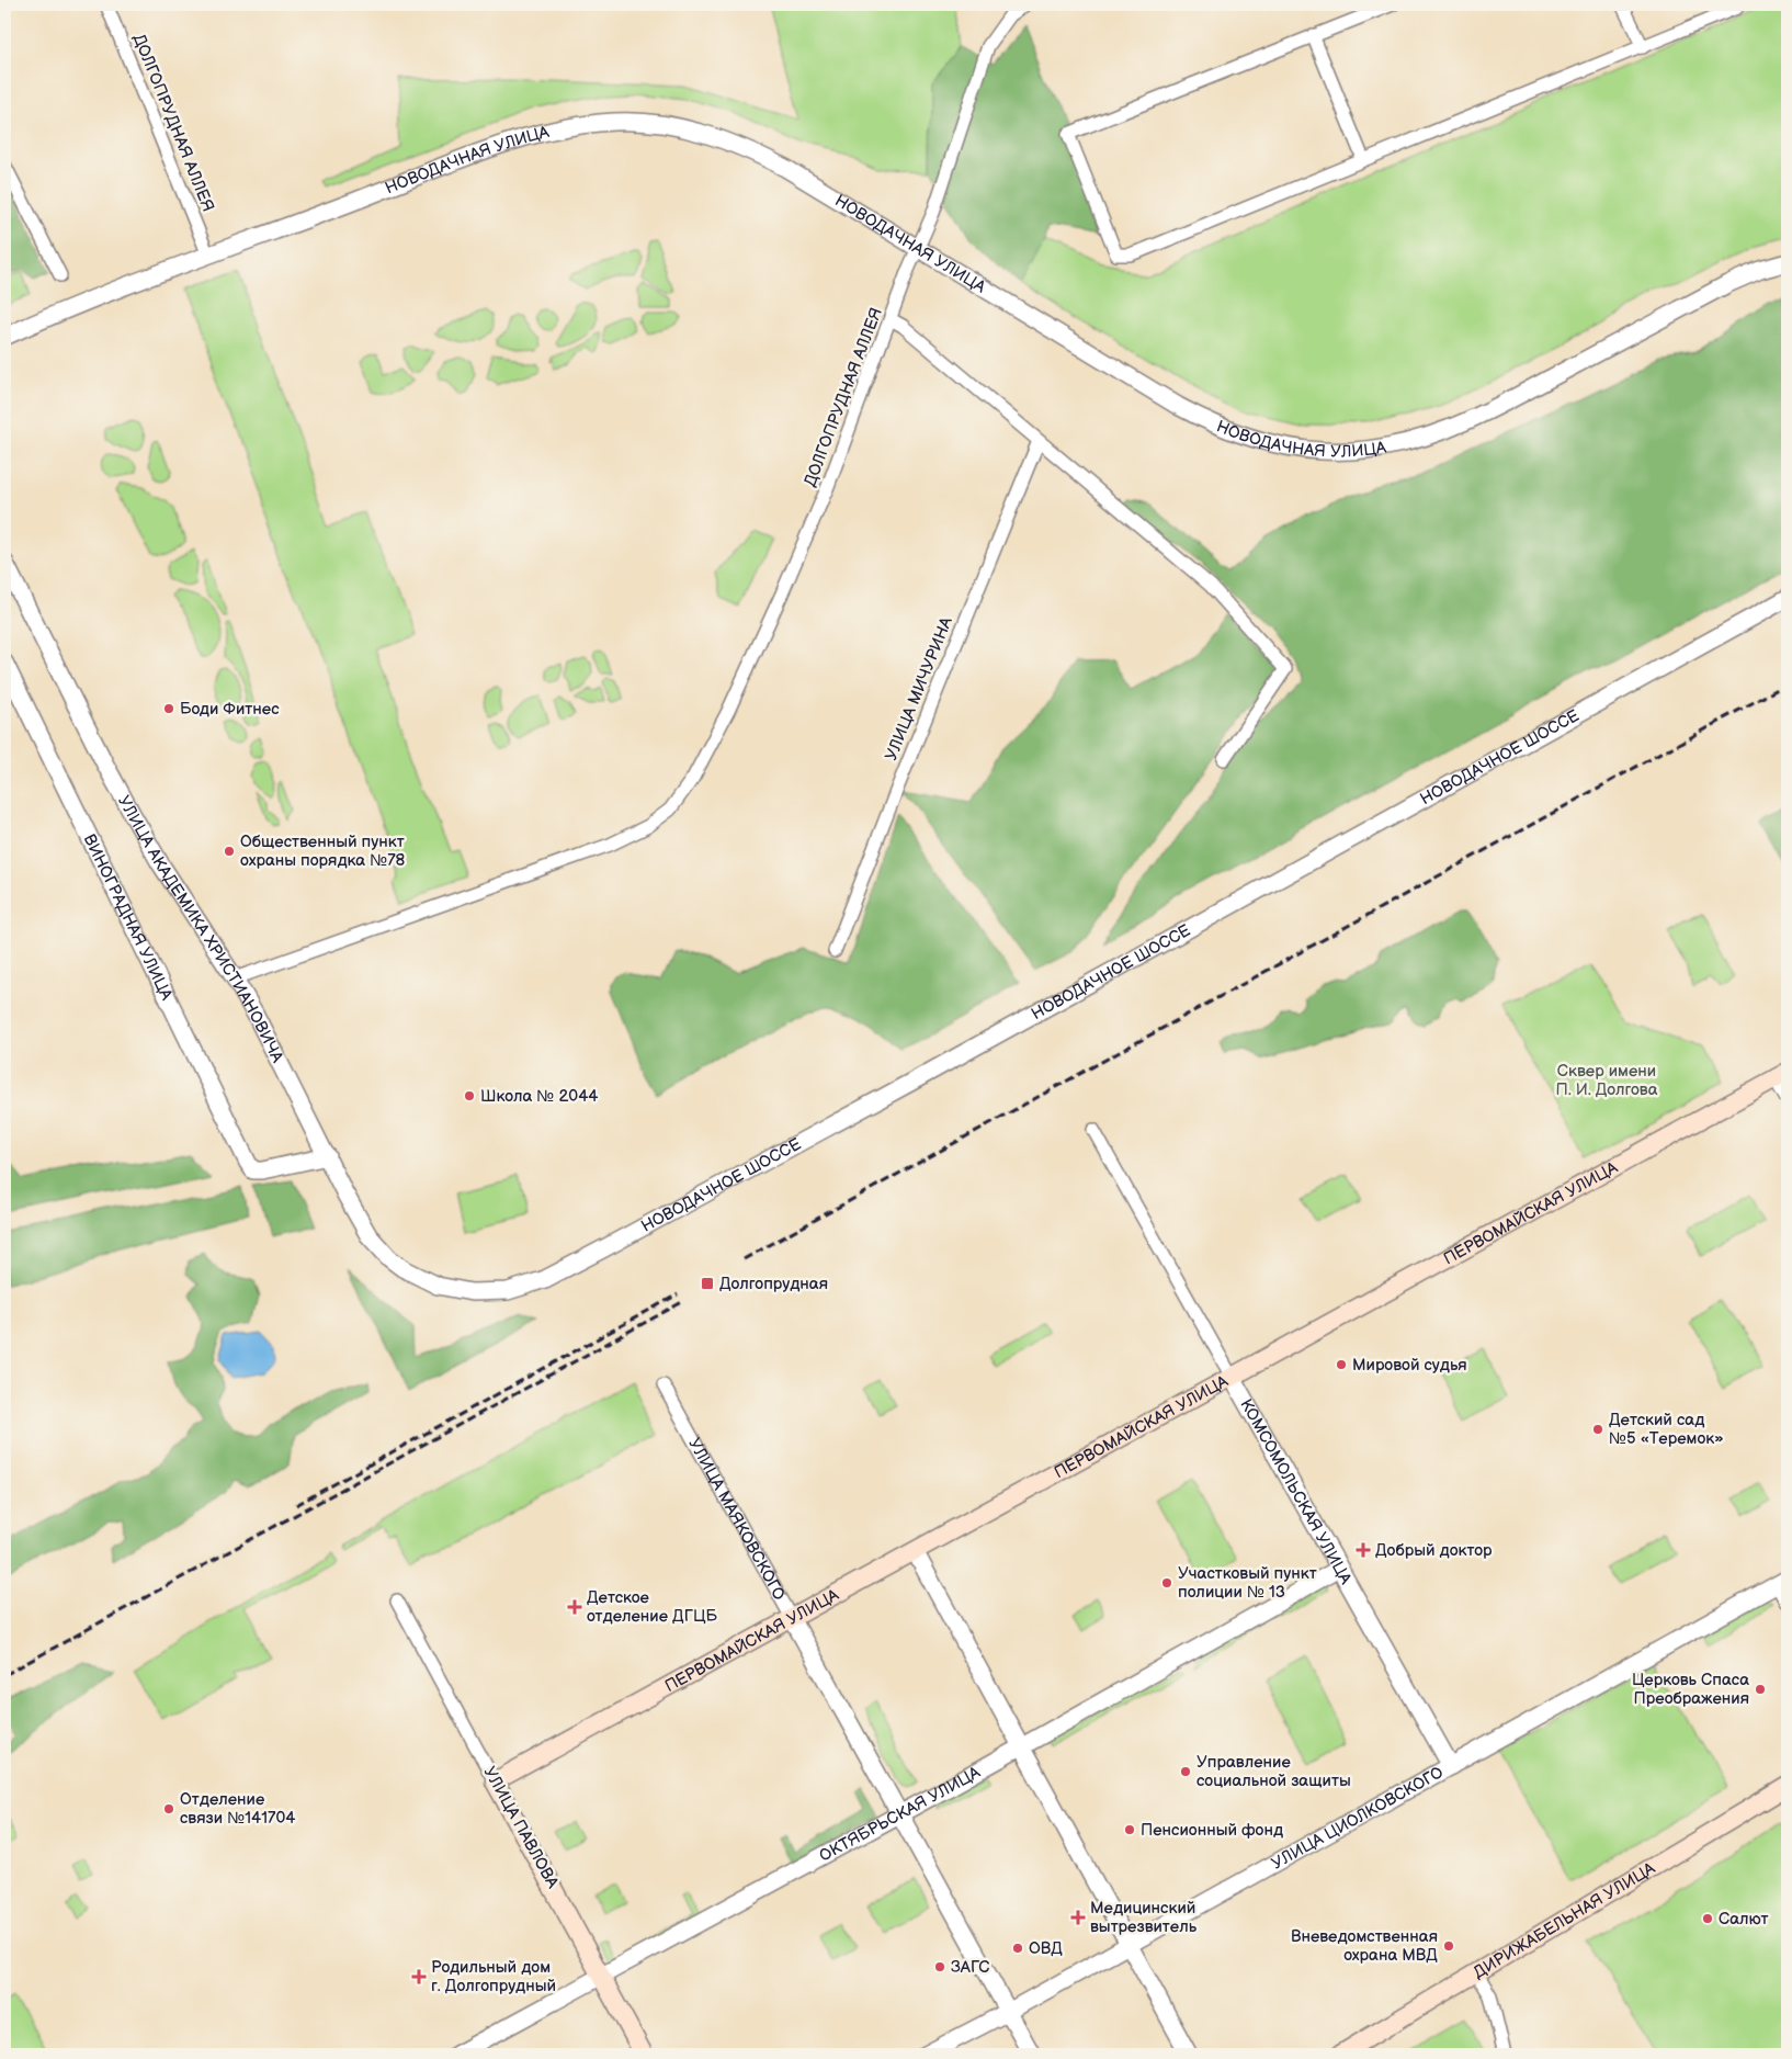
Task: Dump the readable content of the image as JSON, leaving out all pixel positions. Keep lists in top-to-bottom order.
{
  "streets": {
    "main road": ["ПЕРВОМАЙСКАЯ УЛИЦА", "УЛИЦА ПАВЛОВА", "ДИРИЖАБЕЛЬНАЯ УЛИЦА"],
    "street": [
      "ДОЛГОПРУДНАЯ АЛЛЕЯ",
      "НОВОДАЧНАЯ УЛИЦА",
      "УЛИЦА МИЧУРИНА",
      "НОВОДАЧНОЕ ШОССЕ",
      "ВИНОГРАДНАЯ УЛИЦА",
      "УЛИЦА АКАДЕМИКА ХРИСТИАНОВИЧА",
      "КОМСОМОЛЬСКАЯ УЛИЦА",
      "УЛИЦА МАЯКОВСКОГО",
      "ОКТЯБРЬСКАЯ УЛИЦА",
      "УЛИЦА ЦИОЛКОВСКОГО"
    ]
  },
  "crossings": [
    ["ДОЛГОПРУДНАЯ АЛЛЕЯ", "НОВОДАЧНАЯ УЛИЦА"],
    ["ДОЛГОПРУДНАЯ АЛЛЕЯ", "УЛИЦА АКАДЕМИКА ХРИСТИАНОВИЧА"],
    ["НОВОДАЧНОЕ ШОССЕ", "УЛИЦА АКАДЕМИКА ХРИСТИАНОВИЧА"],
    ["ВИНОГРАДНАЯ УЛИЦА", "УЛИЦА АКАДЕМИКА ХРИСТИАНОВИЧА"],
    ["ПЕРВОМАЙСКАЯ УЛИЦА", "КОМСОМОЛЬСКАЯ УЛИЦА"],
    ["ПЕРВОМАЙСКАЯ УЛИЦА", "УЛИЦА МАЯКОВСКОГО"],
    ["ПЕРВОМАЙСКАЯ УЛИЦА", "УЛИЦА ПАВЛОВА"],
    ["КОМСОМОЛЬСКАЯ УЛИЦА", "ОКТЯБРЬСКАЯ УЛИЦА"],
    ["КОМСОМОЛЬСКАЯ УЛИЦА", "УЛИЦА ЦИОЛКОВСКОГО"],
    ["УЛИЦА МАЯКОВСКОГО", "ОКТЯБРЬСКАЯ УЛИЦА"],
    ["УЛИЦА МАЯКОВСКОГО", "УЛИЦА ЦИОЛКОВСКОГО"],
    ["ОКТЯБРЬСКАЯ УЛИЦА", "УЛИЦА ПАВЛОВА"]
  ],
  "parks": ["Сквер имени П. И. Долгова"],
  "places": {
    "other": [
      "Боди Фитнес",
      "Общественный пункт охраны порядка №78",
      "Школа № 2044",
      "Мировой судья",
      "Детский сад №5 «Теремок»",
      "Участковый пункт полиции № 13",
      "Церковь Спаса Преображения",
      "Управление социальной защиты",
      "Отделение связи №141704",
      "Пенсионный фонд",
      "Салют",
      "Вневедомственная охрана МВД",
      "ОВД",
      "ЗАГС"
    ],
    "transit": ["Долгопрудная"],
    "health": [
      "Добрый доктор",
      "Детское отделение ДГЦБ",
      "Медицинский вытрезвитель",
      "Родильный дом г. Долгопрудный"
    ]
  }
}
